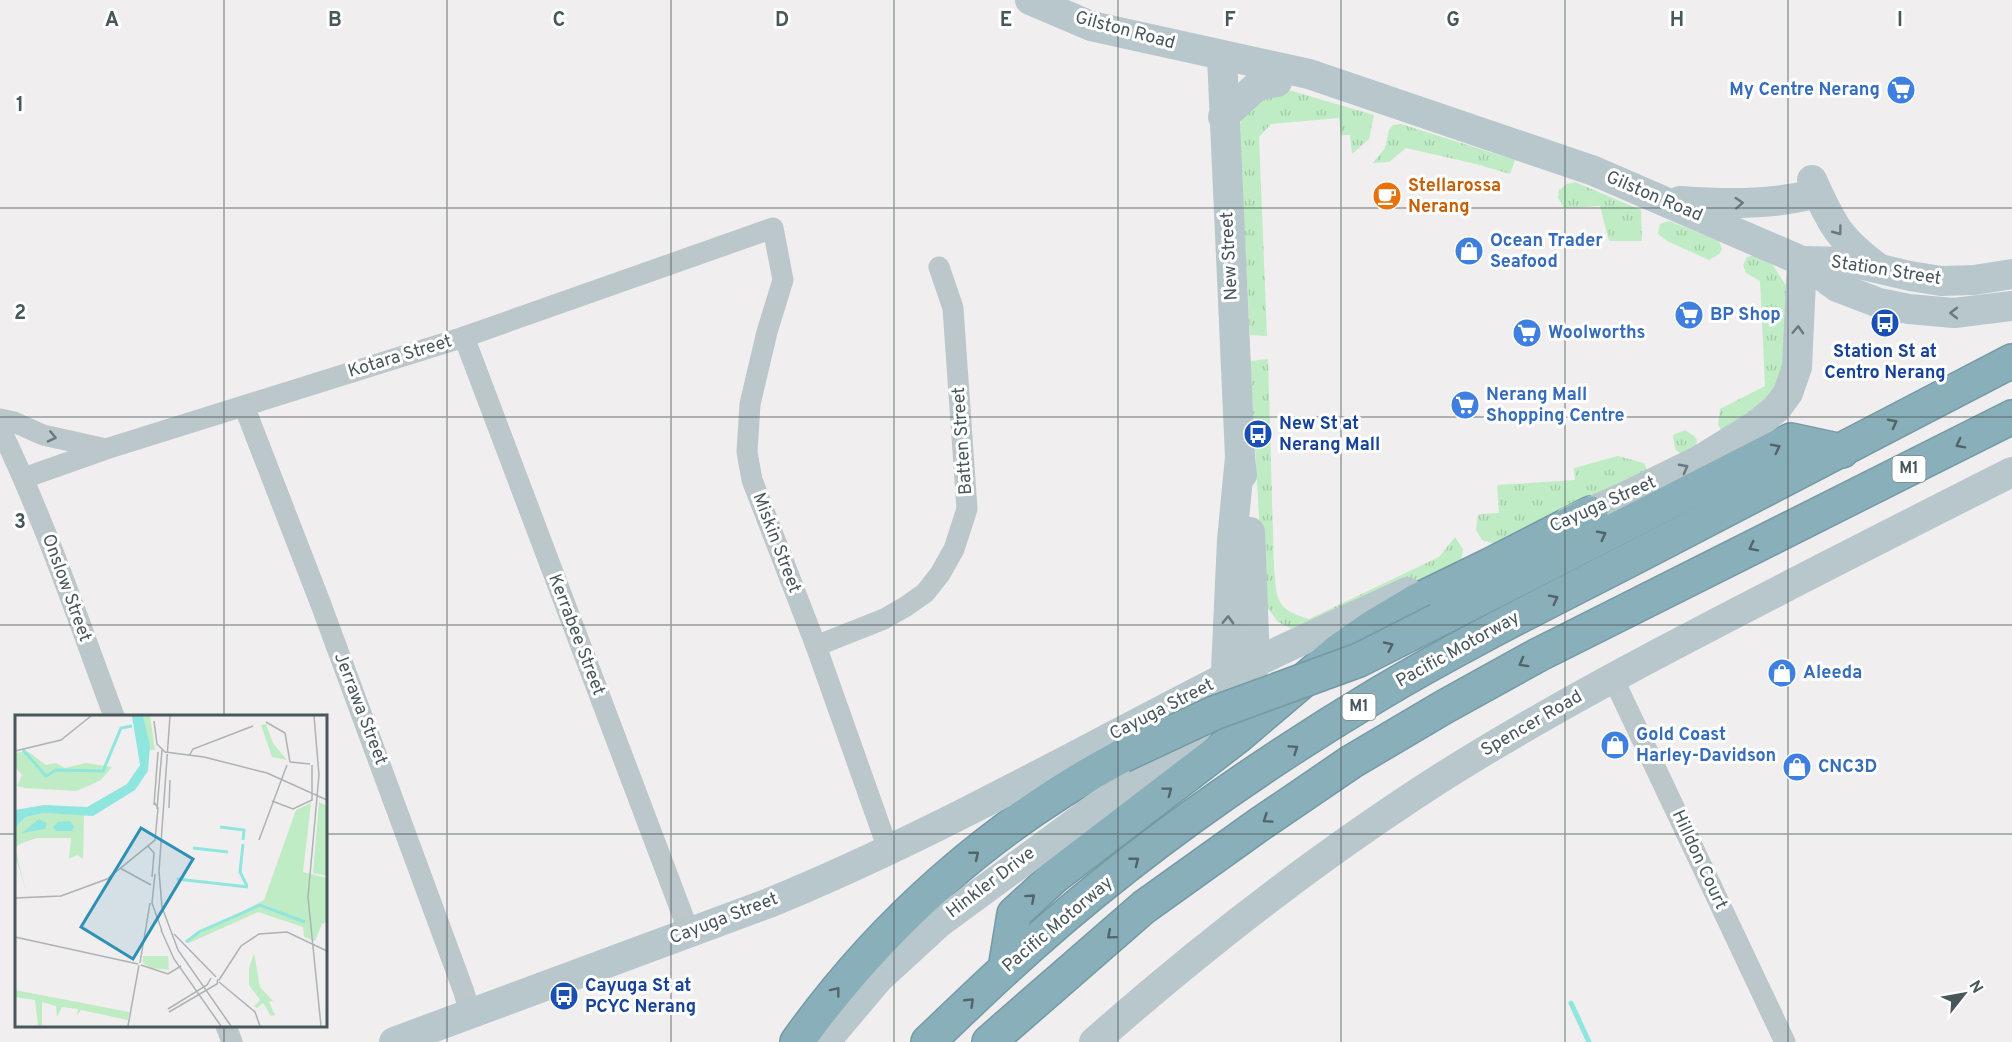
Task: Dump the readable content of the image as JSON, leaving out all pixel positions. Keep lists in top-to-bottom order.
{
  "streets": {
    "highway": ["M1", "Pacific Motorway"],
    "street": [
      "Gilston Road",
      "New Street",
      "Station Street",
      "Kotara Street",
      "Batten Street",
      "Cayuga Street",
      "Miskin Street",
      "Onslow Street",
      "Kerrabee Street",
      "Jerrawa Street",
      "Spencer Road",
      "Hilldon Court",
      "Hinkler Drive"
    ]
  },
  "crossings": [
    ["Gilston Road", "New Street"],
    ["Gilston Road", "Station Street"],
    ["Gilston Road", "Cayuga Street"],
    ["New Street", "Cayuga Street"],
    ["New Street", "Hinkler Drive"],
    ["Station Street", "Cayuga Street"],
    ["Kotara Street", "Miskin Street"],
    ["Kotara Street", "Onslow Street"],
    ["Kotara Street", "Kerrabee Street"],
    ["Kotara Street", "Jerrawa Street"],
    ["Batten Street", "Miskin Street"],
    ["Cayuga Street", "Miskin Street"],
    ["Cayuga Street", "Kerrabee Street"],
    ["Cayuga Street", "Jerrawa Street"],
    ["Cayuga Street", "Hinkler Drive"],
    ["Spencer Road", "Hilldon Court"]
  ],
  "places": {
    "supermarket": [
      "My Centre Nerang",
      "BP Shop",
      "Woolworths",
      "Nerang Mall Shopping Centre"
    ],
    "cafe": ["Stellarossa Nerang"],
    "shop": [
      "Ocean Trader Seafood",
      "Aleeda",
      "Gold Coast Harley-Davidson",
      "CNC3D"
    ],
    "bus stop": ["Station St at Centro Nerang", "New St at Nerang Mall", "Cayuga St at PCYC Nerang"]
  },
  "north": "top right",
  "grid": {
    "columns": [
      "A",
      "B",
      "C",
      "D",
      "E",
      "F",
      "G",
      "H",
      "I"
    ],
    "rows": ["1", "2", "3"]
  }
}
